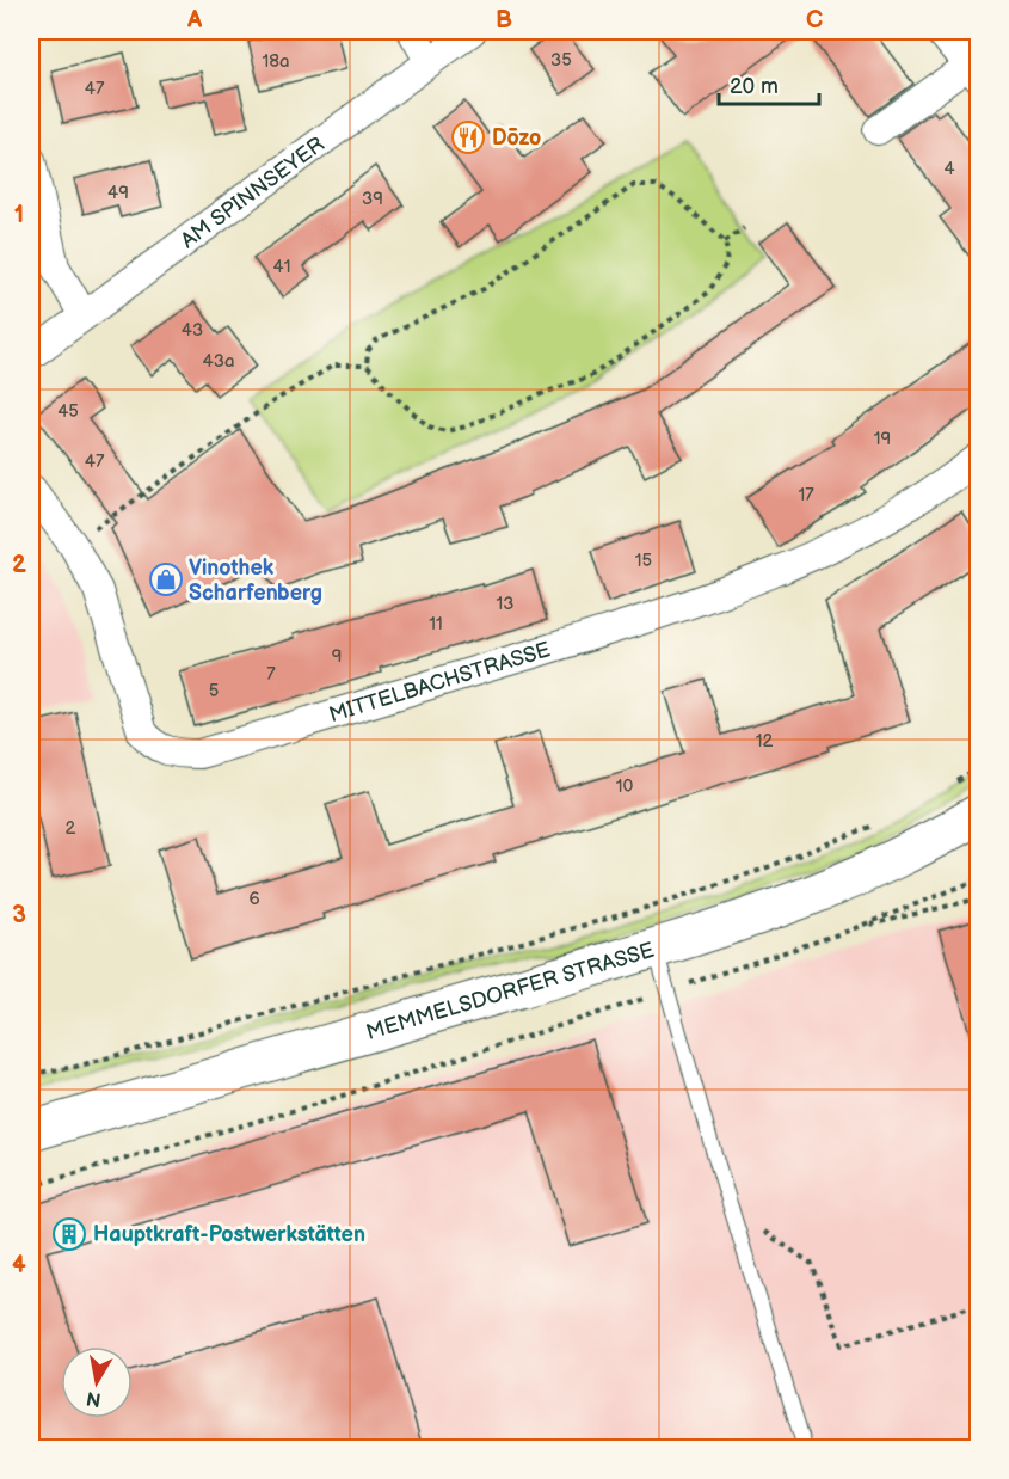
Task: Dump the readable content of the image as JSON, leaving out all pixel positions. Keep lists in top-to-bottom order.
{
  "streets": {
    "main road": ["MEMMELSDORFER STRASSE"],
    "street": ["AM SPINNSEYER", "MITTELBACHSTRASSE"]
  },
  "places": {
    "restaurant": ["Dōzo"],
    "shop": ["Vinothek Scharfenberg"],
    "building": ["Hauptkraft-Postwerkstätten"]
  },
  "house_numbers": [
    "35",
    "18a",
    "47",
    "4",
    "49",
    "39",
    "41",
    "43",
    "43a",
    "45",
    "19",
    "47",
    "17",
    "15",
    "13",
    "11",
    "9",
    "7",
    "5",
    "12",
    "10",
    "2",
    "6"
  ],
  "scale_bar": "20 m",
  "north": "bottom",
  "grid": {
    "columns": ["A", "B", "C"],
    "rows": [
      "1",
      "2",
      "3",
      "4"
    ]
  }
}
